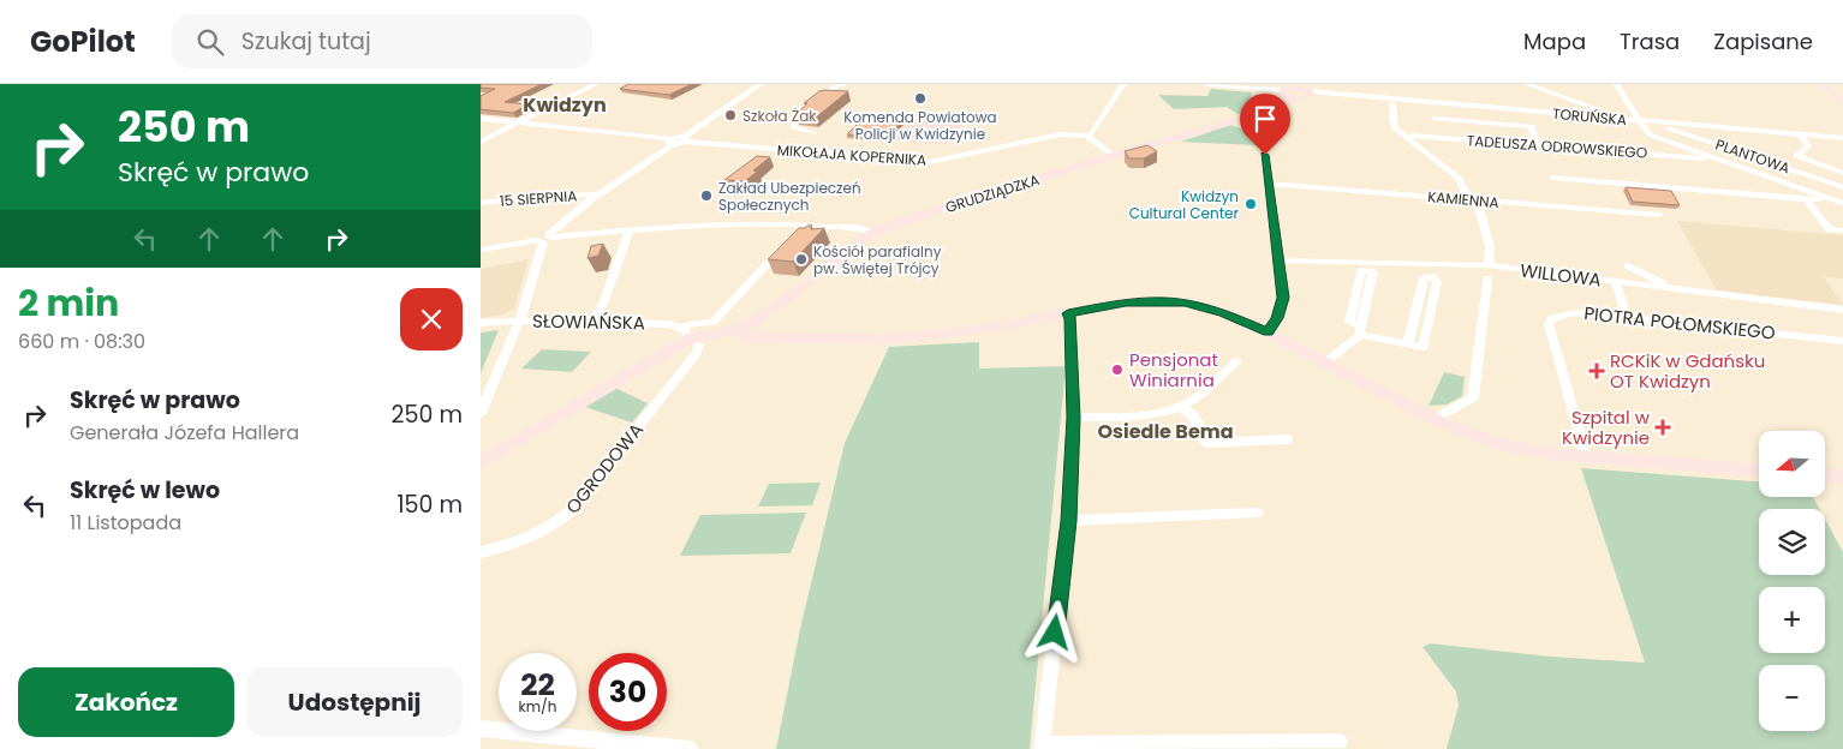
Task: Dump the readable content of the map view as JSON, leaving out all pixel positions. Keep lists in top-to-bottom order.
{
  "streets": {
    "street": [
      "TORUŃSKA",
      "TADEUSZA ODROWSKIEGO",
      "MIKOŁAJA KOPERNIKA",
      "PLANTOWA",
      "GRUDZIĄDZKA",
      "15 SIERPNIA",
      "KAMIENNA",
      "WILLOWA",
      "SŁOWIAŃSKA",
      "PIOTRA POŁOMSKIEGO",
      "OGRODOWA"
    ]
  },
  "crossings": [
    ["TORUŃSKA", "PLANTOWA"],
    ["TORUŃSKA", "GRUDZIĄDZKA"],
    ["GRUDZIĄDZKA", "SŁOWIAŃSKA"],
    ["GRUDZIĄDZKA", "OGRODOWA"],
    ["SŁOWIAŃSKA", "OGRODOWA"]
  ],
  "districts": ["Kwidzyn", "Osiedle Bema"],
  "places": {
    "other": [
      "Komenda Powiatowa Policji w Kwidzynie",
      "Szkoła Żak",
      "Zakład Ubezpieczeń Społecznych",
      "Kwidzyn Cultural Center",
      "Kościół parafialny pw. Świętej Trójcy",
      "Pensjonat Winiarnia"
    ],
    "health": ["RCKiK w Gdańsku OT Kwidzyn", "Szpital w Kwidzynie"]
  },
  "north": "left",
  "page": {
    "header": "GoPilot",
    "search": "Szukaj tutaj",
    "nav": ["Mapa", "Trasa", "Zapisane"],
    "turn": ["250 m", "Skręć w prawo"],
    "heading": ["2 min", "660 m · 08:30"],
    "list": [
      {
        "name": "Skręć w prawo",
        "note": "Generała Józefa Hallera",
        "value": "250 m"
      },
      {
        "name": "Skręć w lewo",
        "note": "11 Listopada",
        "value": "150 m"
      }
    ],
    "map_buttons": ["+", "−"],
    "speed": "22 km/h",
    "limit": "30",
    "buttons": ["Zakończ", "Udostępnij"]
  }
}
